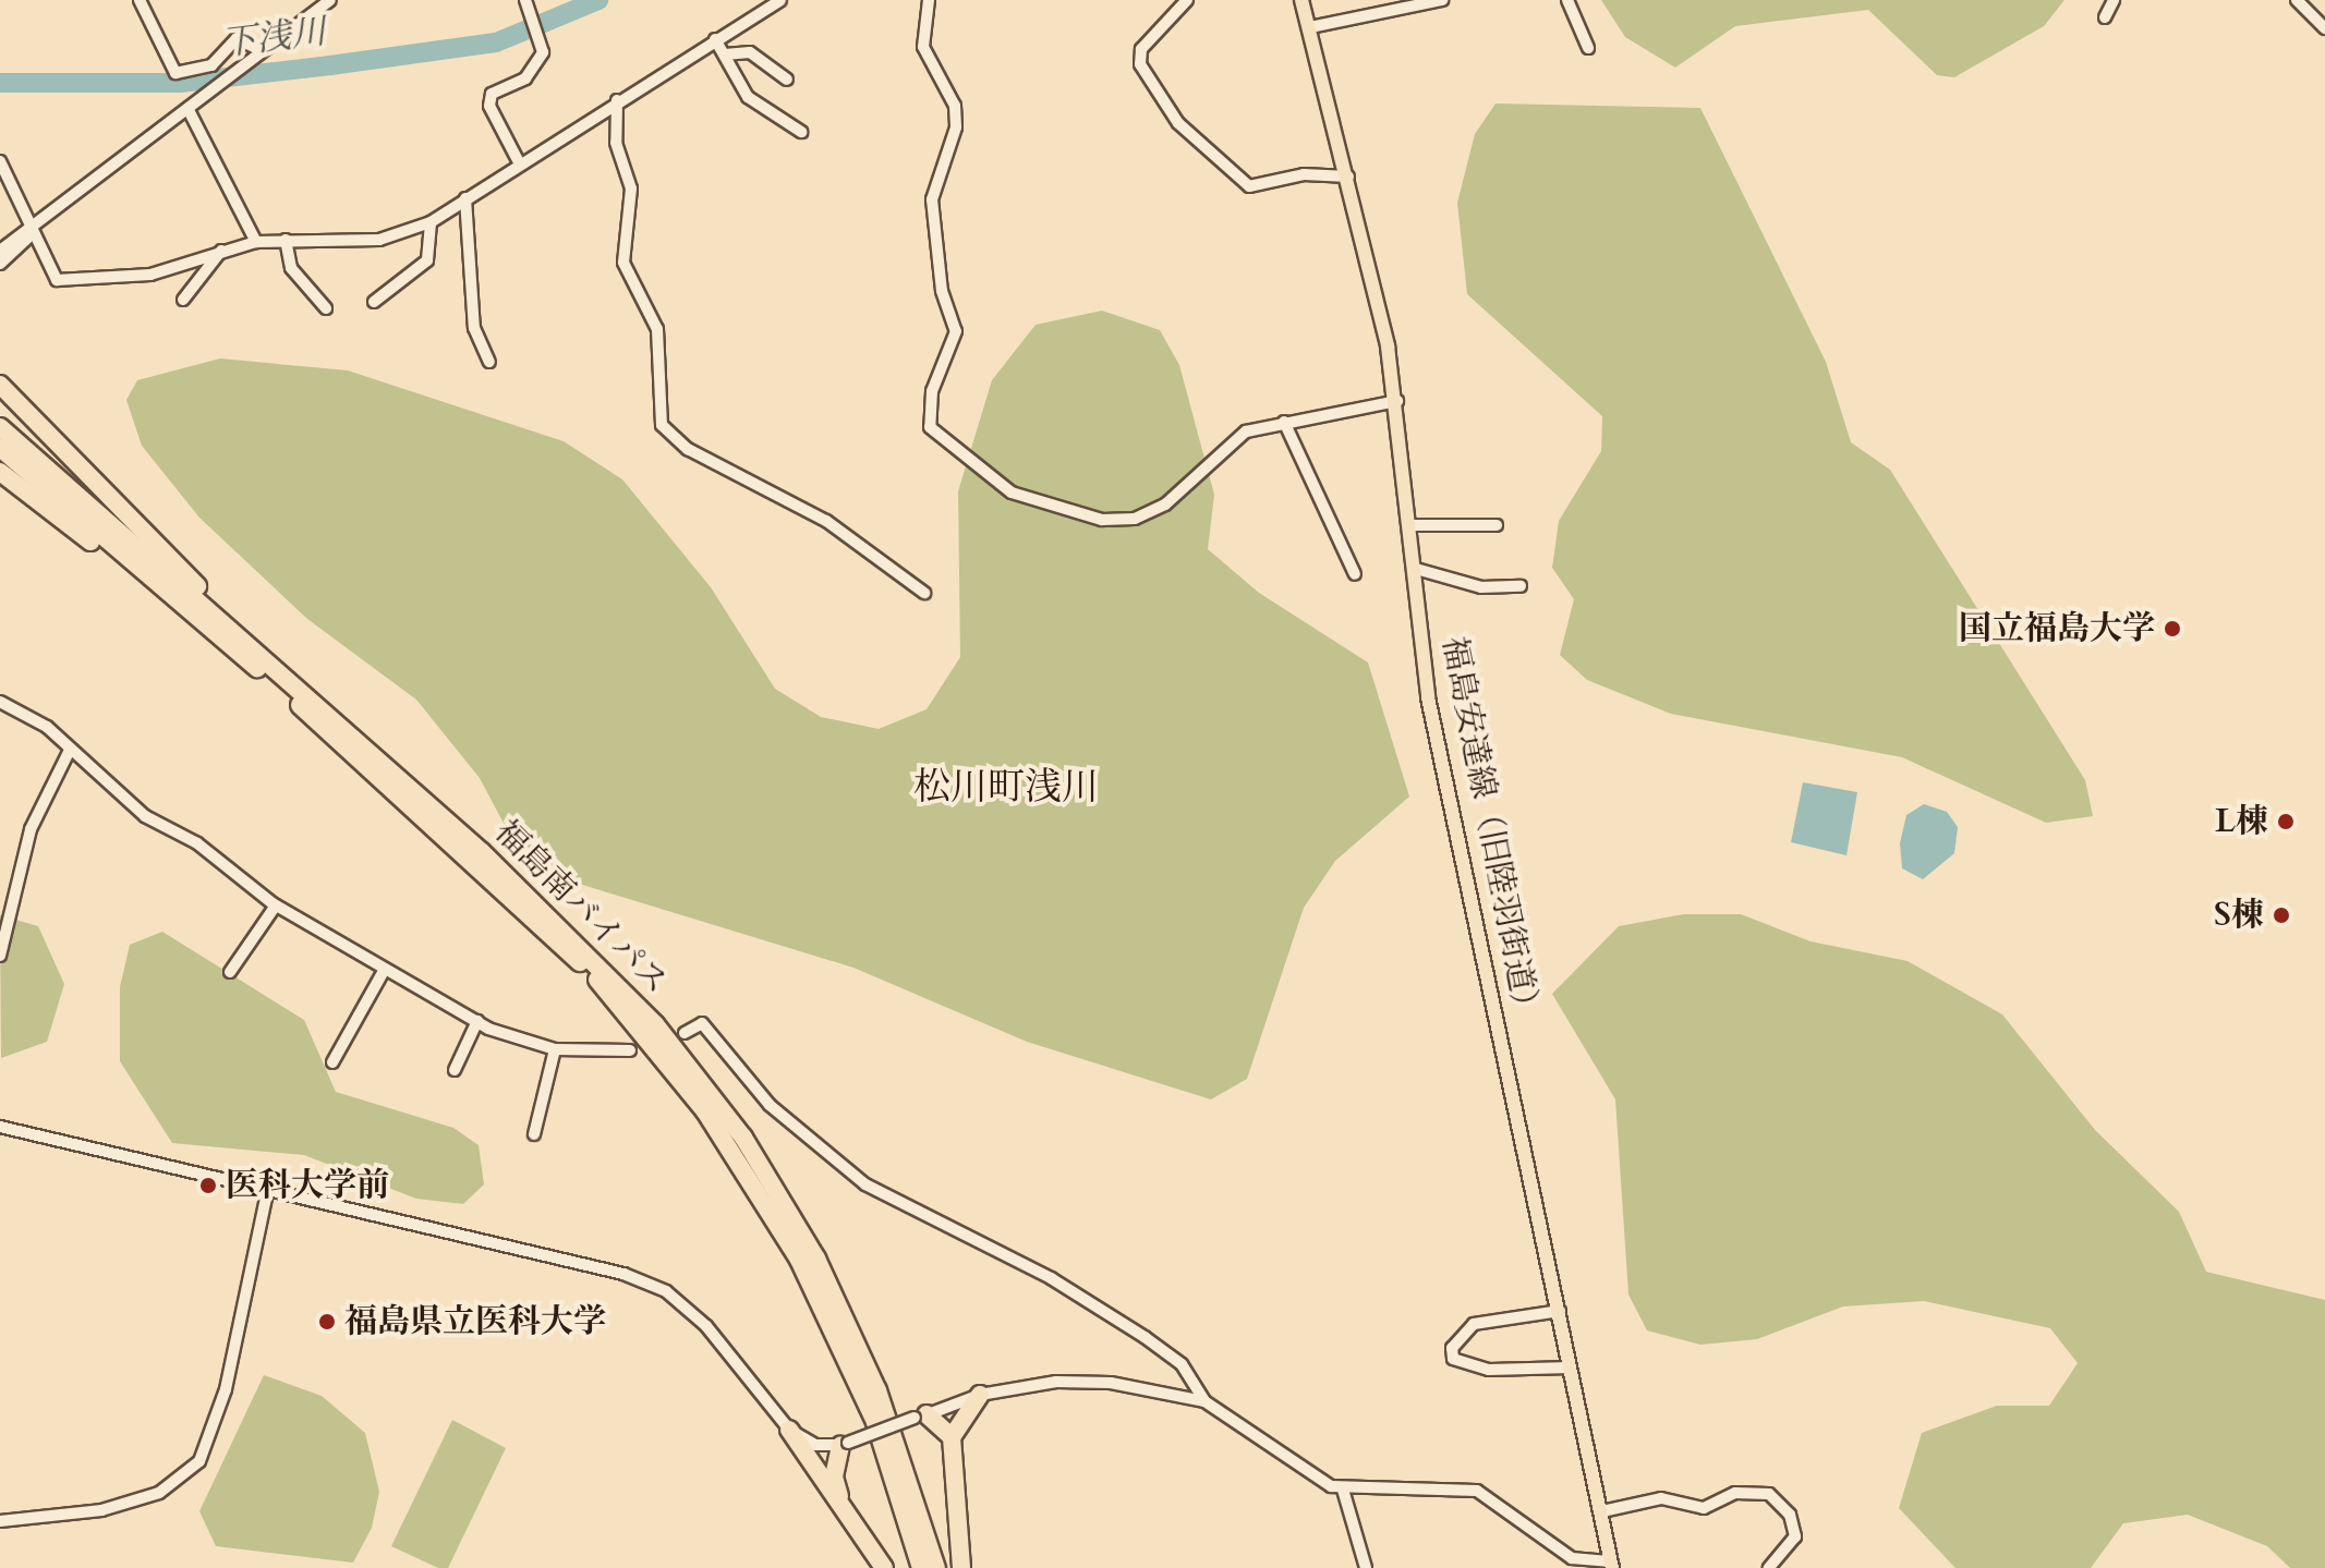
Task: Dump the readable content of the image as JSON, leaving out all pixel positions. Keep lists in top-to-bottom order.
{
  "streets": {
    "highway": ["福島南バイパス"],
    "main road": ["福島安達線（旧陸羽街道）"]
  },
  "districts": ["松川町浅川"],
  "water": ["下浅川"],
  "places": [
    "国立福島大学",
    "L棟",
    "S棟",
    "医科大学前",
    "福島県立医科大学"
  ]
}
